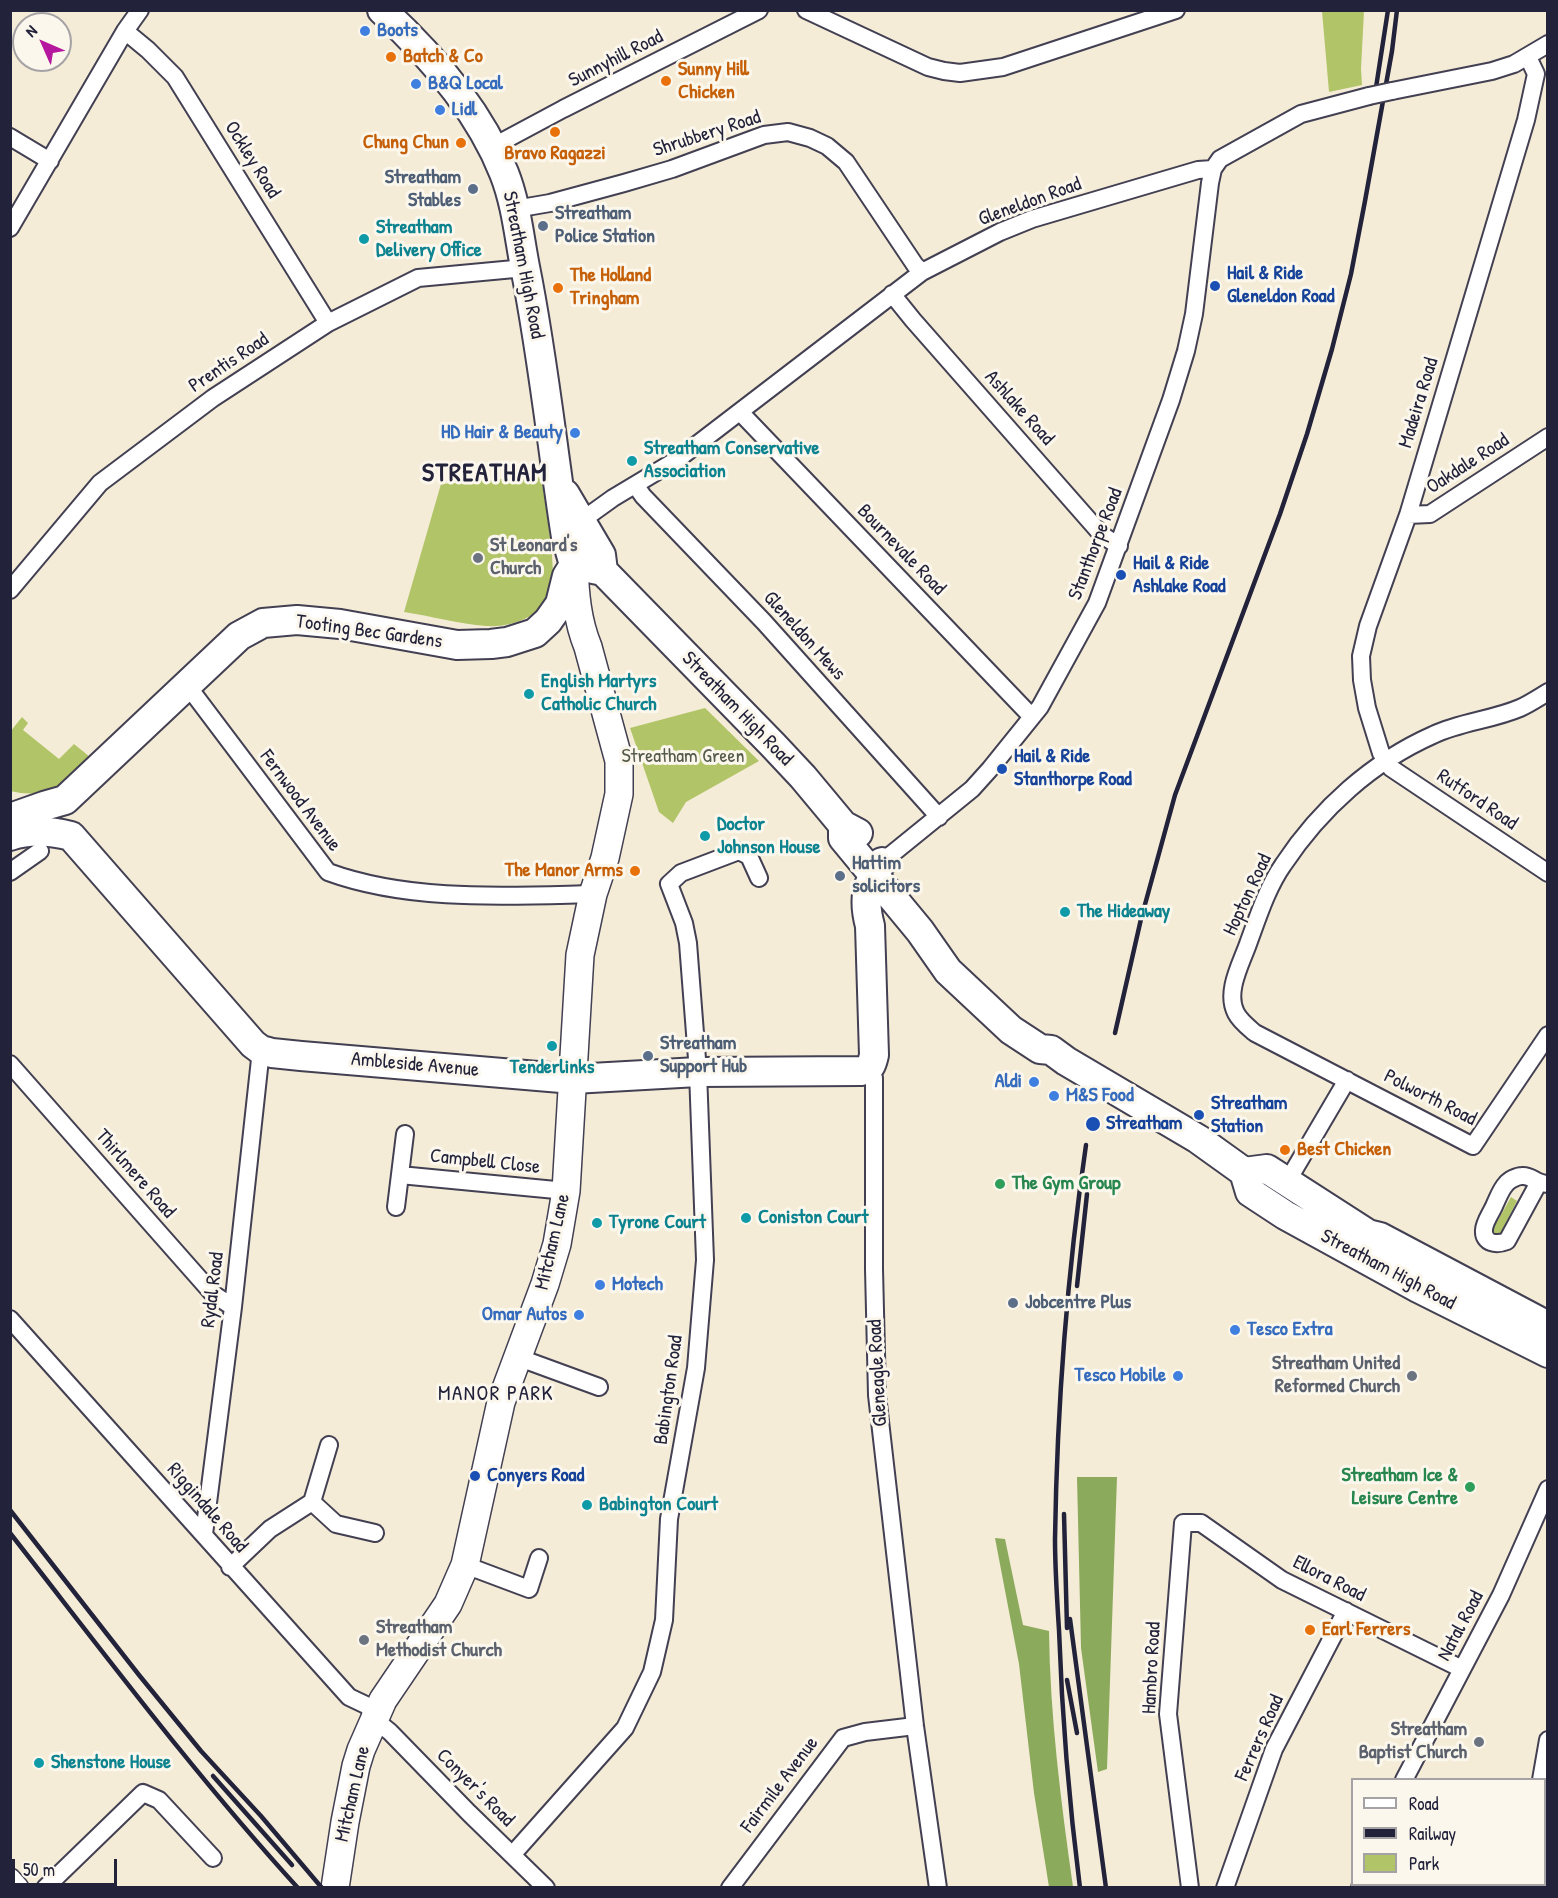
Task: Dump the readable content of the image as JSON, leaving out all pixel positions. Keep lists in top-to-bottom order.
{
  "streets": {
    "highway": [
      "Streatham High Road",
      "Tooting Bec Gardens",
      "Ambleside Avenue",
      "Gleneagle Road"
    ],
    "main road": ["Mitcham Lane"],
    "street": [
      "Sunnyhill Road",
      "Shrubbery Road",
      "Ockley Road",
      "Gleneldon Road",
      "Prentis Road",
      "Madeira Road",
      "Ashlake Road",
      "Oakdale Road",
      "Stanthorpe Road",
      "Bournevale Road",
      "Gleneldon Mews",
      "Rutford Road",
      "Fernwood Avenue",
      "Hopton Road",
      "Polworth Road",
      "Campbell Close",
      "Thirlmere Road",
      "Rydal Road",
      "Babington Road",
      "Riggindale Road",
      "Ellora Road",
      "Natal Road",
      "Hambro Road",
      "Ferrers Road",
      "Fairmile Avenue",
      "Conyer's Road"
    ]
  },
  "crossings": [
    ["Sunnyhill Road", "Streatham High Road"],
    ["Shrubbery Road", "Gleneldon Road"],
    ["Shrubbery Road", "Streatham High Road"],
    ["Ockley Road", "Prentis Road"],
    ["Gleneldon Road", "Streatham High Road"],
    ["Gleneldon Road", "Madeira Road"],
    ["Gleneldon Road", "Ashlake Road"],
    ["Gleneldon Road", "Stanthorpe Road"],
    ["Gleneldon Road", "Bournevale Road"],
    ["Gleneldon Road", "Gleneldon Mews"],
    ["Streatham High Road", "Prentis Road"],
    ["Streatham High Road", "Stanthorpe Road"],
    ["Streatham High Road", "Tooting Bec Gardens"],
    ["Streatham High Road", "Mitcham Lane"],
    ["Streatham High Road", "Gleneagle Road"],
    ["Madeira Road", "Oakdale Road"],
    ["Madeira Road", "Rutford Road"],
    ["Madeira Road", "Hopton Road"],
    ["Ashlake Road", "Stanthorpe Road"],
    ["Stanthorpe Road", "Bournevale Road"],
    ["Stanthorpe Road", "Gleneldon Mews"],
    ["Stanthorpe Road", "Gleneagle Road"],
    ["Tooting Bec Gardens", "Fernwood Avenue"],
    ["Tooting Bec Gardens", "Mitcham Lane"],
    ["Rutford Road", "Hopton Road"],
    ["Fernwood Avenue", "Mitcham Lane"],
    ["Hopton Road", "Polworth Road"],
    ["Ambleside Avenue", "Mitcham Lane"],
    ["Ambleside Avenue", "Rydal Road"],
    ["Ambleside Avenue", "Gleneagle Road"],
    ["Ambleside Avenue", "Babington Road"],
    ["Campbell Close", "Mitcham Lane"],
    ["Thirlmere Road", "Rydal Road"],
    ["Mitcham Lane", "Riggindale Road"],
    ["Mitcham Lane", "Conyer's Road"],
    ["Rydal Road", "Riggindale Road"],
    ["Gleneagle Road", "Fairmile Avenue"],
    ["Babington Road", "Conyer's Road"],
    ["Riggindale Road", "Conyer's Road"],
    ["Ellora Road", "Natal Road"],
    ["Ellora Road", "Hambro Road"],
    ["Ellora Road", "Ferrers Road"]
  ],
  "districts": ["STREATHAM", "MANOR PARK"],
  "parks": ["Streatham Green"],
  "places": [
    "Boots",
    "Batch & Co",
    "Sunny Hill Chicken",
    "B&Q Local",
    "Lidl",
    "Bravo Ragazzi",
    "Chung Chun",
    "Streatham Stables",
    "Streatham Police Station",
    "Streatham Delivery Office",
    "Hail & Ride Gleneldon Road",
    "The Holland Tringham",
    "HD Hair & Beauty",
    "Streatham Conservative Association",
    "St Leonard's Church",
    "Hail & Ride Ashlake Road",
    "English Martyrs Catholic Church",
    "Hail & Ride Stanthorpe Road",
    "Doctor Johnson House",
    "The Manor Arms",
    "Hattim solicitors",
    "The Hideaway",
    "Tenderlinks",
    "Streatham Support Hub",
    "Aldi",
    "M&S Food",
    "Streatham Station",
    "Streatham",
    "Best Chicken",
    "The Gym Group",
    "Coniston Court",
    "Tyrone Court",
    "Motech",
    "Jobcentre Plus",
    "Omar Autos",
    "Tesco Extra",
    "Tesco Mobile",
    "Streatham United Reformed Church",
    "Conyers Road",
    "Streatham Ice & Leisure Centre",
    "Babington Court",
    "Earl Ferrers",
    "Streatham Methodist Church",
    "Streatham Baptist Church",
    "Shenstone House"
  ],
  "legend": ["Road", "Railway", "Park"],
  "scale_bar": "50 m",
  "north": "top left"
}
